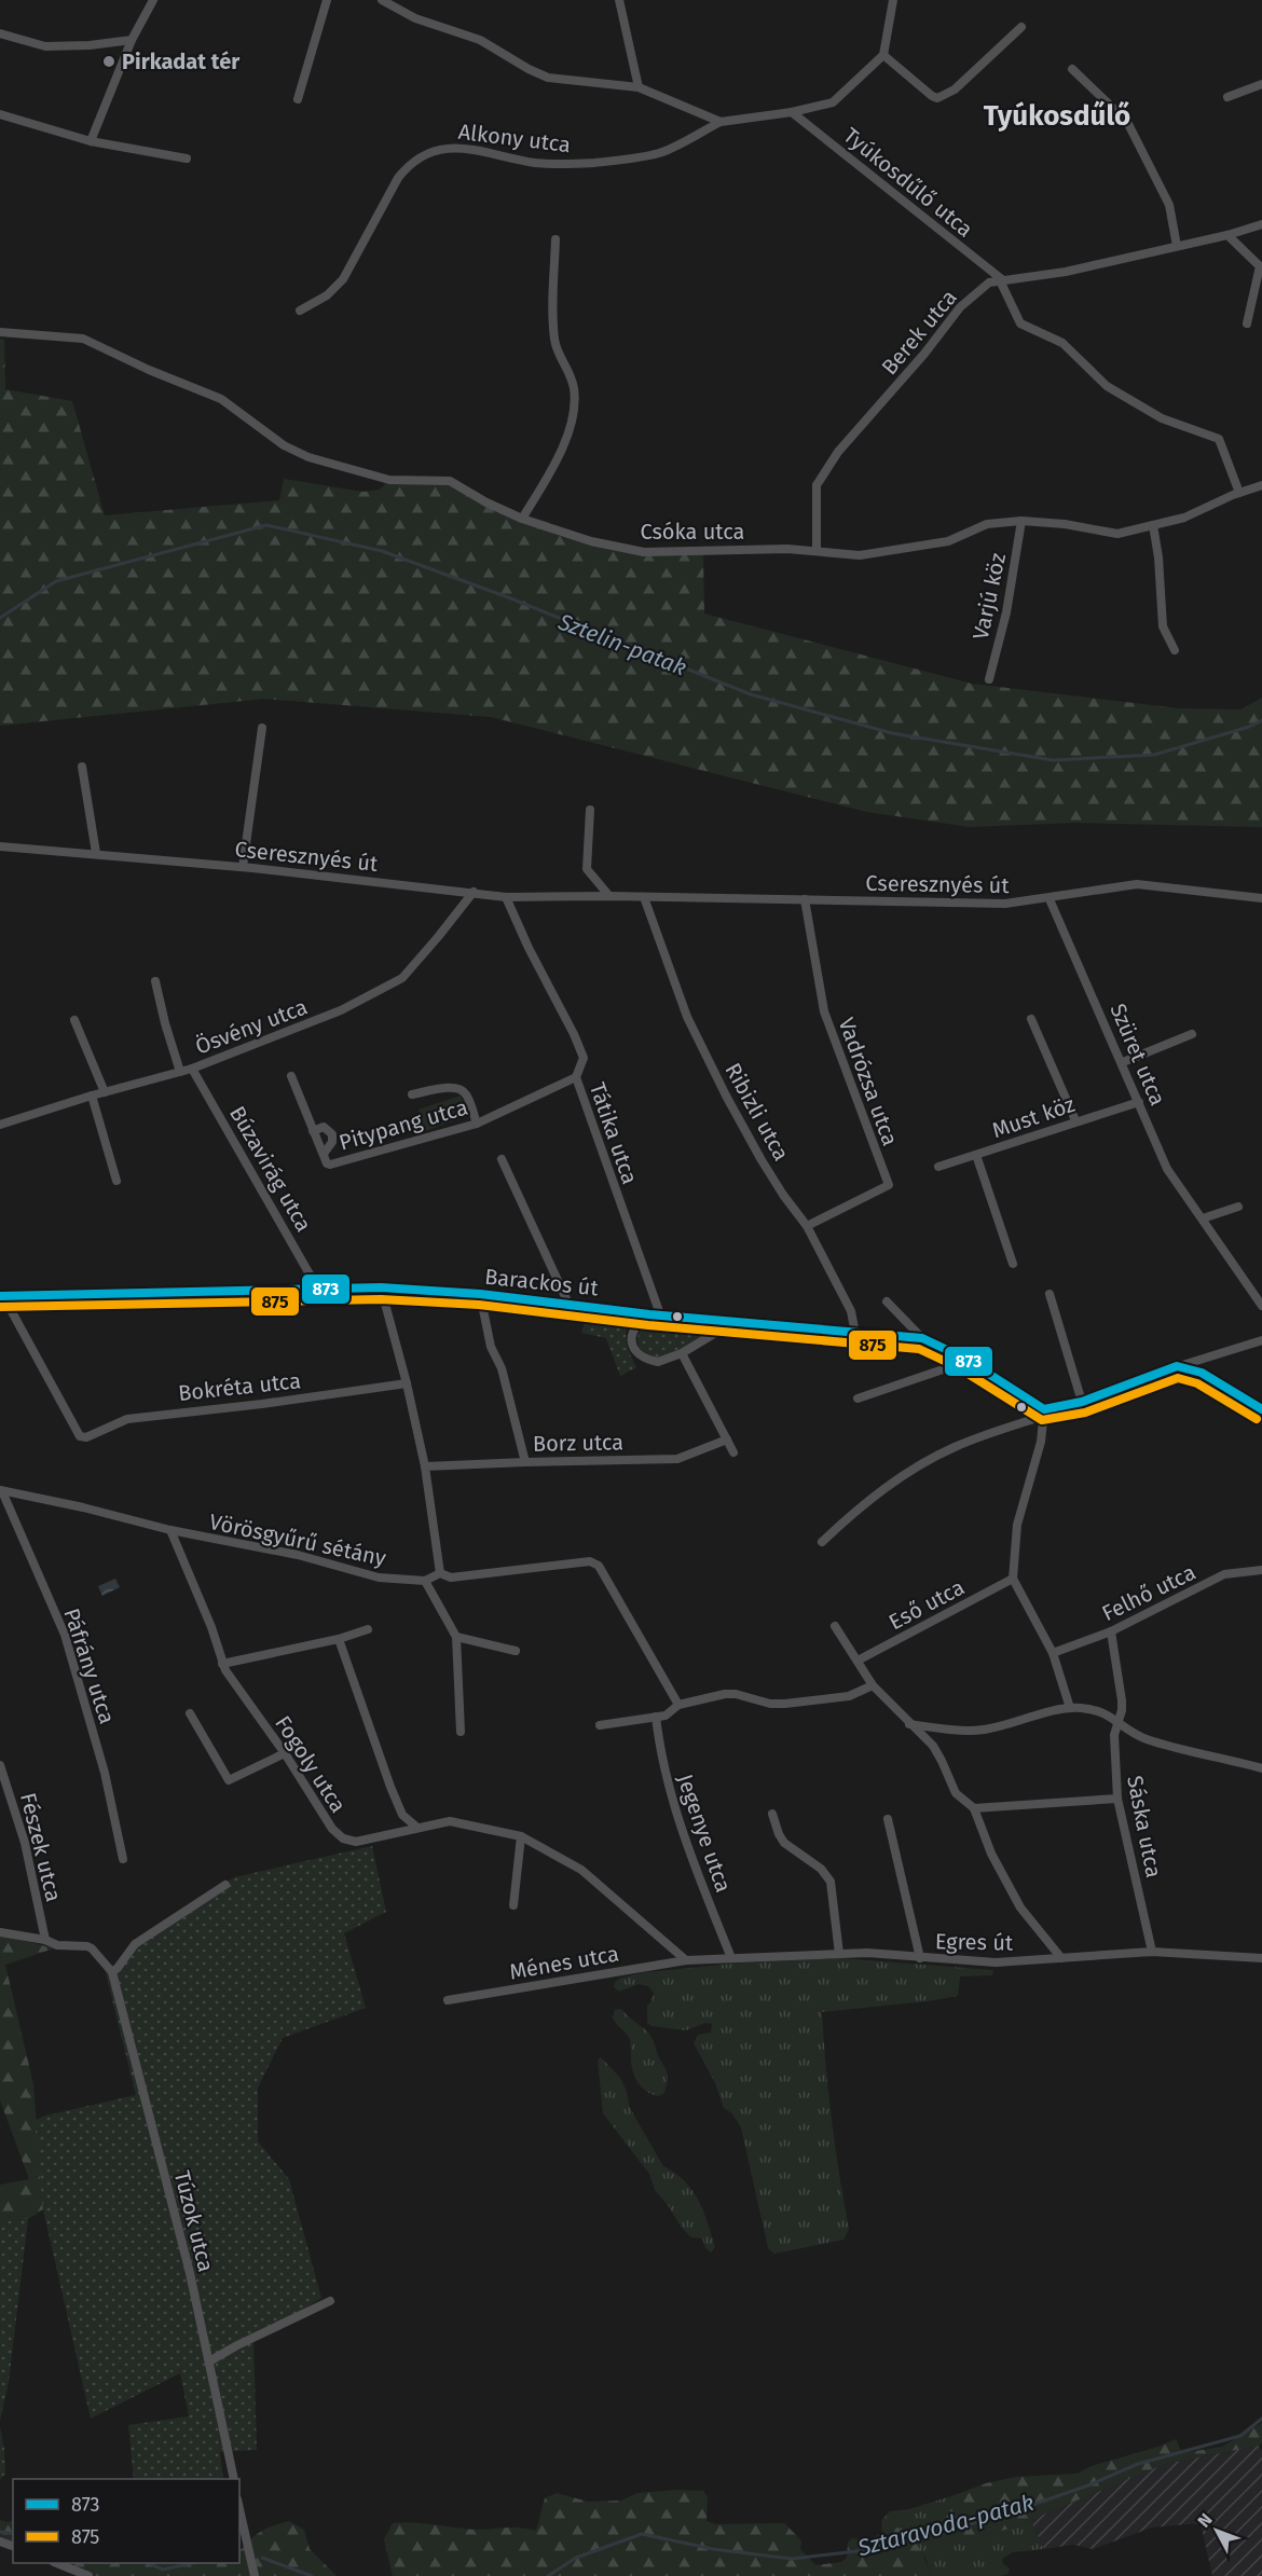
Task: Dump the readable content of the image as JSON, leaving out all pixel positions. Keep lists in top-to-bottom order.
{
  "streets": {
    "street": [
      "Alkony utca",
      "Tyúkosdűlő utca",
      "Berek utca",
      "Csóka utca",
      "Varjú köz",
      "Cseresznyés út",
      "Ösvény utca",
      "Szüret utca",
      "Vadrózsa utca",
      "Ribizli utca",
      "Must köz",
      "Pitypang utca",
      "Tátika utca",
      "Búzavirág utca",
      "Barackos út",
      "Bokréta utca",
      "Borz utca",
      "Vörösgyűrű sétány",
      "Felhő utca",
      "Eső utca",
      "Páfrány utca",
      "Fogoly utca",
      "Sáska utca",
      "Jegenye utca",
      "Fészek utca",
      "Egres út",
      "Ménes utca",
      "Túzok utca"
    ]
  },
  "crossings": [
    ["Tyúkosdűlő utca", "Berek utca"],
    ["Tyúkosdűlő utca", "Csóka utca"],
    ["Berek utca", "Csóka utca"],
    ["Csóka utca", "Varjú köz"],
    ["Cseresznyés út", "Ösvény utca"],
    ["Cseresznyés út", "Szüret utca"],
    ["Cseresznyés út", "Vadrózsa utca"],
    ["Cseresznyés út", "Ribizli utca"],
    ["Cseresznyés út", "Tátika utca"],
    ["Ösvény utca", "Búzavirág utca"],
    ["Szüret utca", "Must köz"],
    ["Vadrózsa utca", "Ribizli utca"],
    ["Ribizli utca", "Barackos út"],
    ["Pitypang utca", "Tátika utca"],
    ["Tátika utca", "Barackos út"],
    ["Búzavirág utca", "Barackos út"],
    ["Barackos út", "Bokréta utca"],
    ["Vörösgyűrű sétány", "Páfrány utca"],
    ["Vörösgyűrű sétány", "Fogoly utca"],
    ["Felhő utca", "Sáska utca"],
    ["Fogoly utca", "Egres út"],
    ["Fogoly utca", "Ménes utca"],
    ["Sáska utca", "Egres út"],
    ["Jegenye utca", "Egres út"],
    ["Fészek utca", "Túzok utca"],
    ["Egres út", "Ménes utca"]
  ],
  "districts": ["Tyúkosdűlő"],
  "water": ["Sztelin-patak", "Sztaravoda-patak"],
  "places": ["Pirkadat tér"],
  "lines": ["transit line 873", "transit line 875"],
  "legend": ["873", "875"],
  "north": "top left"
}
